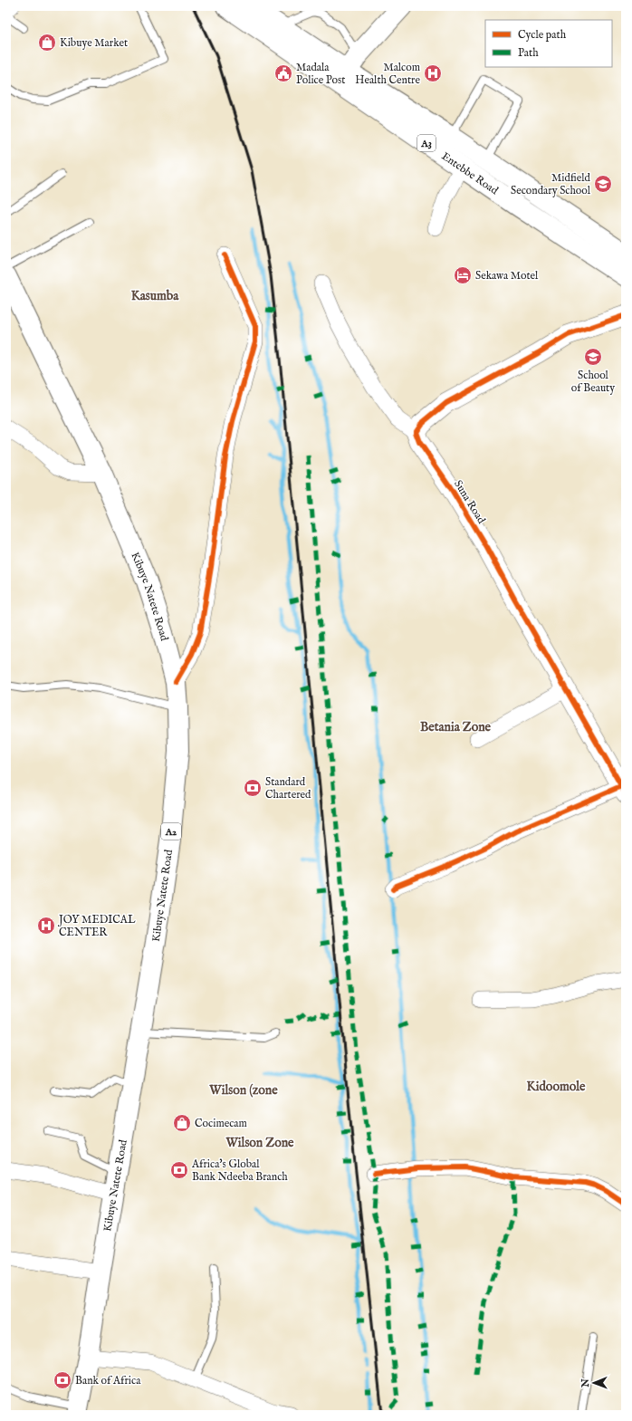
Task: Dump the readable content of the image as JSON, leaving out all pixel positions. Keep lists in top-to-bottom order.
{
  "streets": {
    "main road": [
      "A3",
      "Entebbe Road",
      "Kibuye Natete Road",
      "A2"
    ],
    "street": ["Suna Road"]
  },
  "districts": [
    "Kasumba",
    "Betania Zone",
    "Kidoomole",
    "Wilson (zone",
    "Wilson Zone"
  ],
  "places": {
    "shop": ["Kibuye Market", "Cocimecam"],
    "public building": ["Madala Police Post"],
    "hospital": ["Malcom Health Centre", "JOY MEDICAL CENTER"],
    "school or university": ["Midfield Secondary School", "School of Beauty"],
    "hotel": ["Sekawa Motel"],
    "bank": ["Standard Chartered", "Africa's Global Bank Ndeeba Branch", "Bank of Africa"]
  },
  "legend": ["Cycle path", "Path"],
  "north": "left"
}
